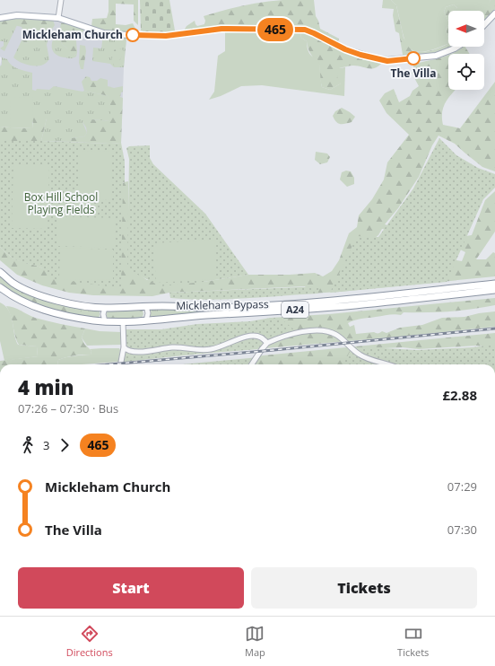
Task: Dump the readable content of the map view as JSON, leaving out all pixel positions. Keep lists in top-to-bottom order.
{
  "streets": {
    "highway": ["Mickleham Bypass", "A24"]
  },
  "parks": ["Box Hill School Playing Fields"],
  "places": ["Mickleham Church", "The Villa"],
  "lines": ["bus line 465"],
  "north": "left",
  "page": {
    "on_map": "465",
    "heading": ["4 min", "07:26 – 07:30 · Bus", "£2.88"],
    "legs": ["3", "465"],
    "list": [
      {
        "name": "Mickleham Church",
        "value": "07:29"
      },
      {
        "name": "The Villa",
        "value": "07:30"
      }
    ],
    "buttons": ["Start", "Tickets"],
    "tabs": ["Directions", "Map", "Tickets"]
  }
}
